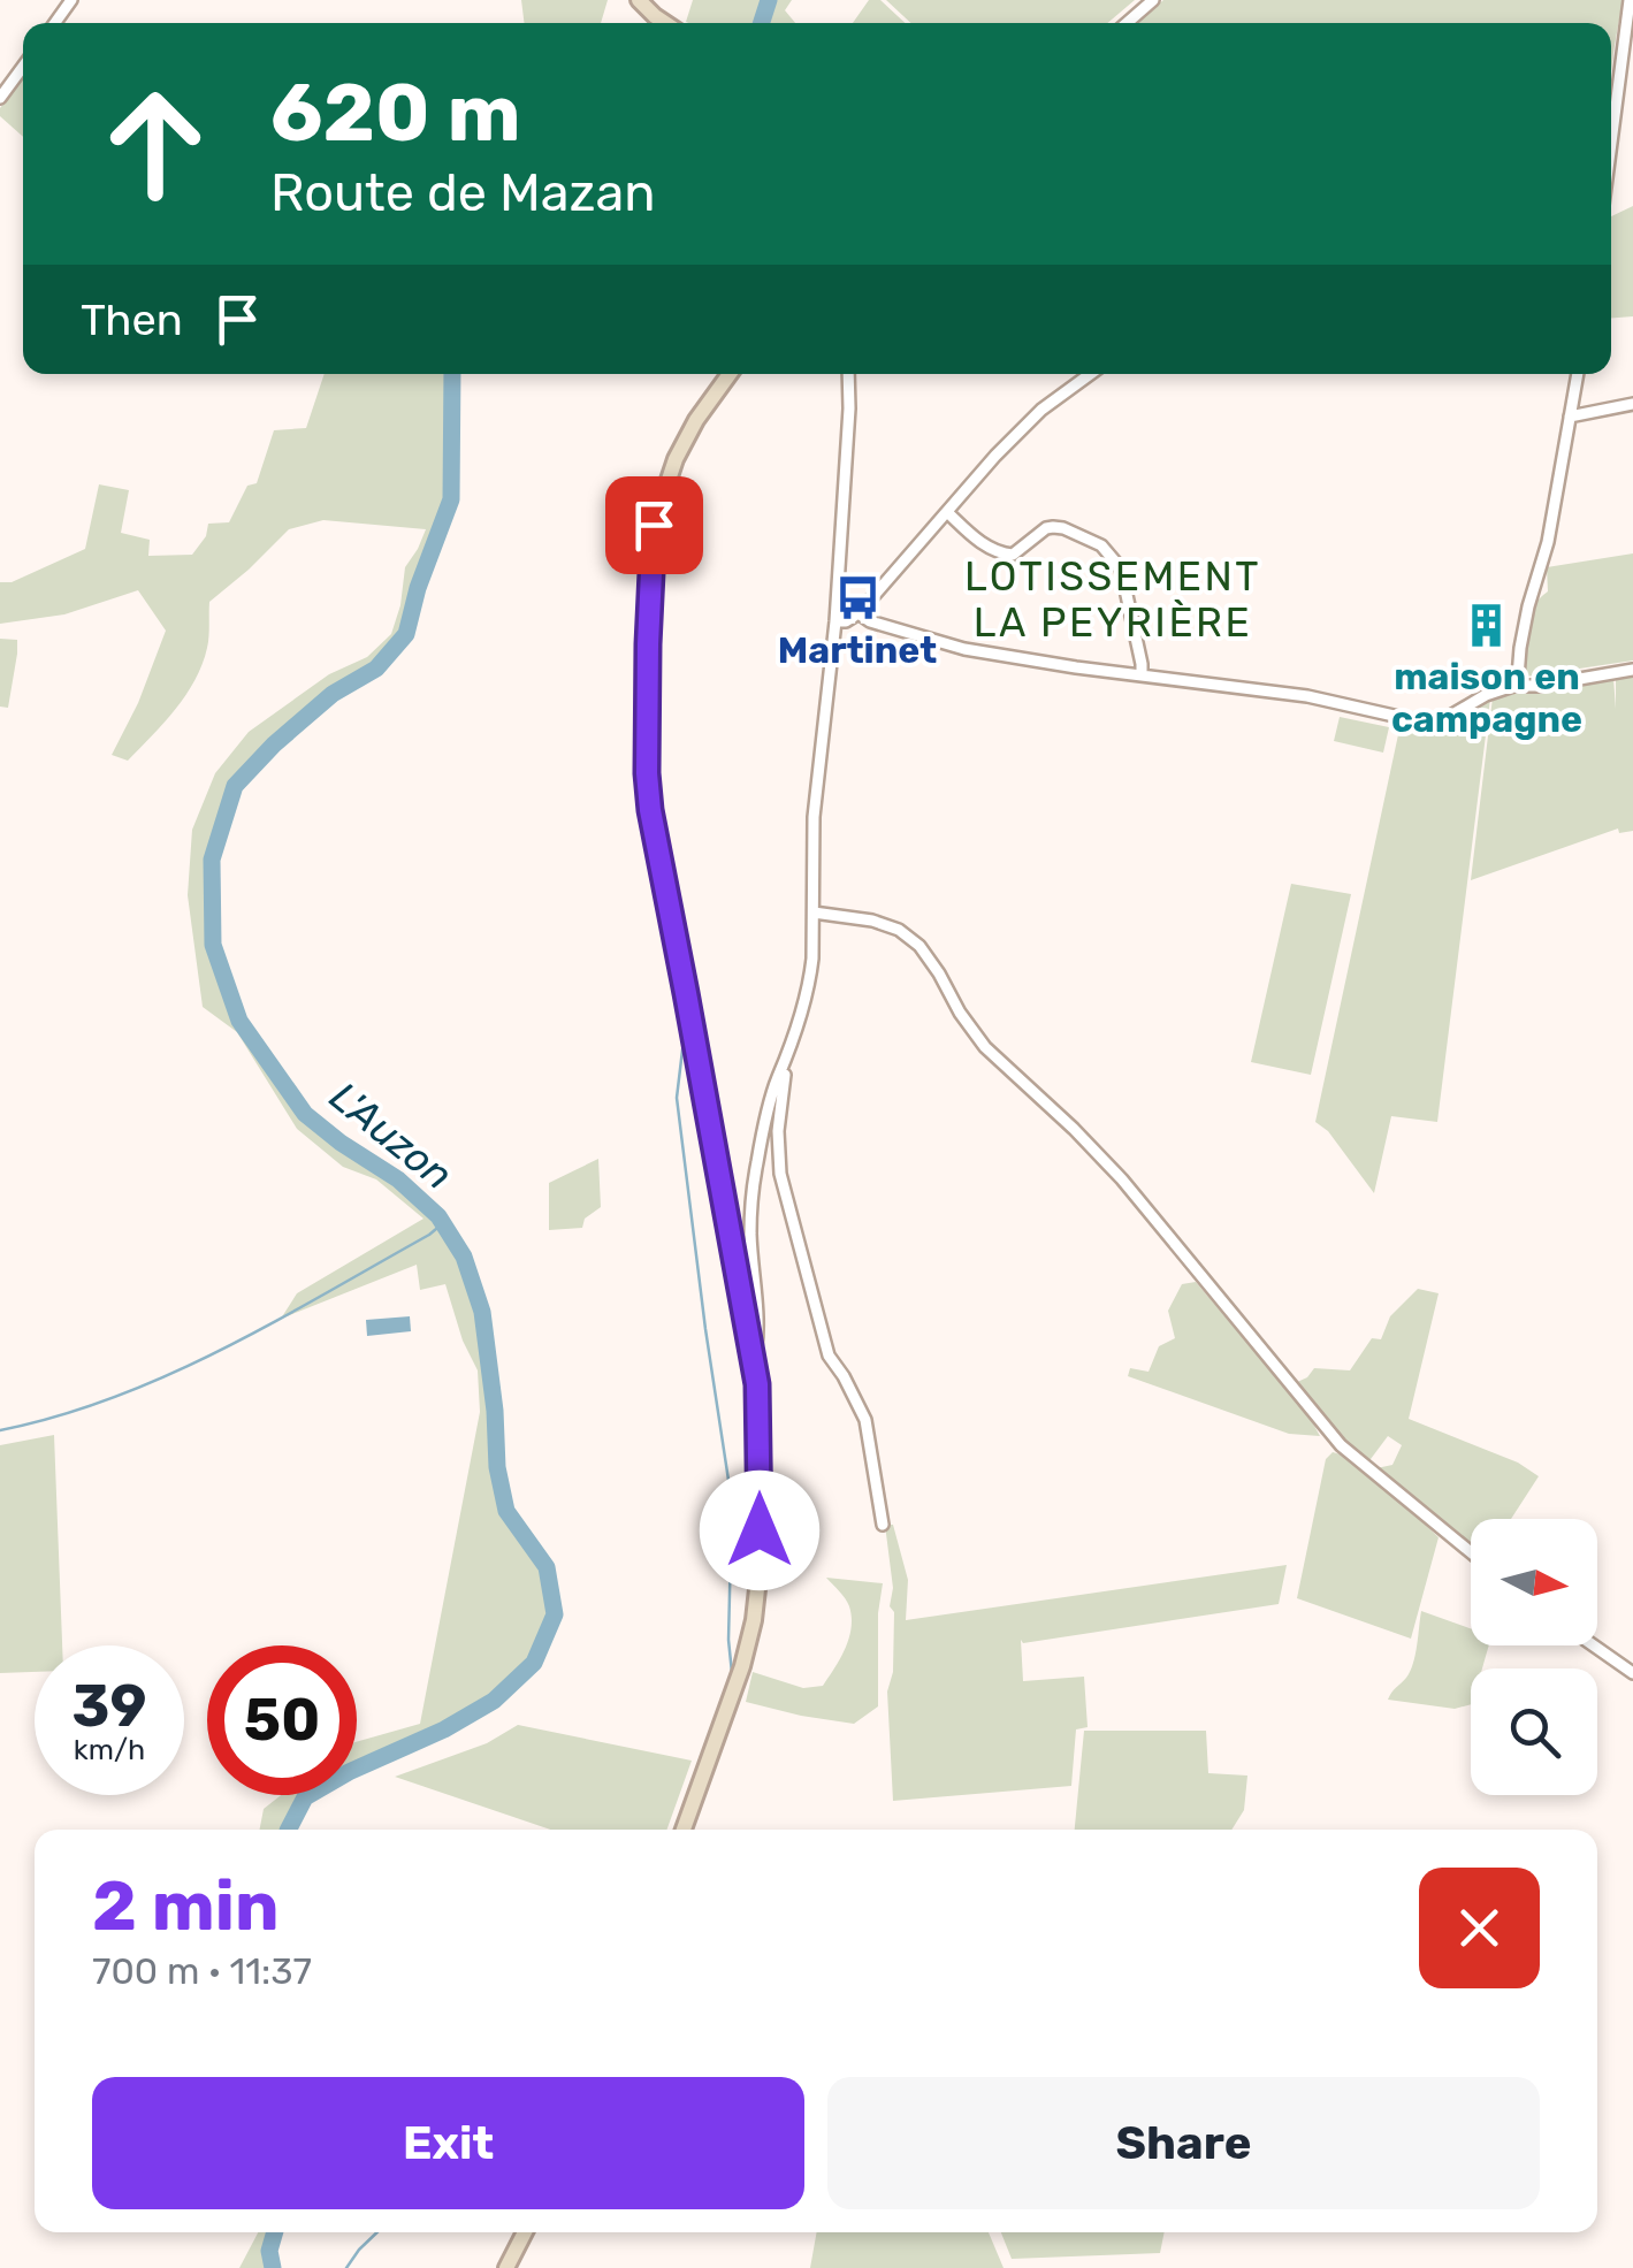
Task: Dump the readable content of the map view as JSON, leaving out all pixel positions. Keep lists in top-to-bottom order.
{
  "districts": ["LOTISSEMENT LA PEYRIÈRE"],
  "water": ["L'Auzon"],
  "places": {
    "bus stop": ["Martinet"],
    "building": ["maison en campagne"]
  },
  "north": "right",
  "page": {
    "turn": ["620 m", "Route de Mazan"],
    "then": "Then",
    "speed": "39 km/h",
    "limit": "50",
    "heading": ["2 min", "700 m · 11:37"],
    "buttons": ["Exit", "Share"]
  }
}
